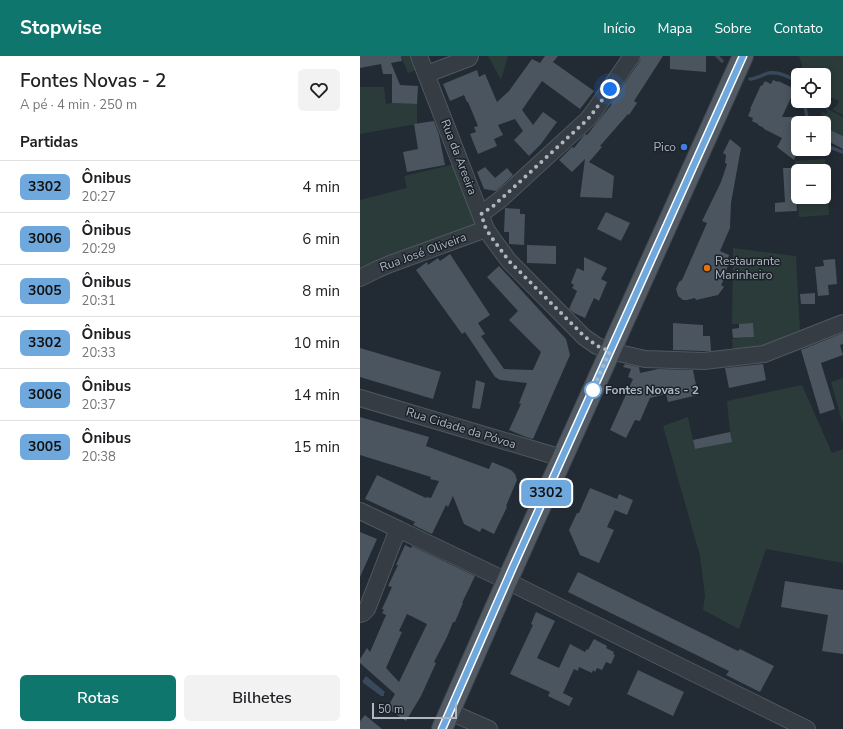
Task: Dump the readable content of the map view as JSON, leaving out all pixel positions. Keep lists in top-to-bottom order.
{
  "streets": {
    "street": ["Rua da Areeira", "Rua José Oliveira", "Rua Cidade da Póvoa"]
  },
  "crossings": [
    ["Rua da Areeira", "Rua José Oliveira"]
  ],
  "places": ["Pico", "Restaurante Marinheiro", "Fontes Novas - 2"],
  "lines": ["bus line 3302"],
  "scale_bar": "50 m",
  "page": {
    "header": "Stopwise",
    "nav": [
      "Início",
      "Mapa",
      "Sobre",
      "Contato"
    ],
    "heading": [
      ["Fontes Novas - 2", "A pé · 4 min · 250 m"],
      "Partidas"
    ],
    "on_map": "3302",
    "map_buttons": ["+", "−"],
    "list": [
      {
        "mark": "3302",
        "name": "Ônibus",
        "note": "20:27",
        "value": "4 min"
      },
      {
        "mark": "3006",
        "name": "Ônibus",
        "note": "20:29",
        "value": "6 min"
      },
      {
        "mark": "3005",
        "name": "Ônibus",
        "note": "20:31",
        "value": "8 min"
      },
      {
        "mark": "3302",
        "name": "Ônibus",
        "note": "20:33",
        "value": "10 min"
      },
      {
        "mark": "3006",
        "name": "Ônibus",
        "note": "20:37",
        "value": "14 min"
      },
      {
        "mark": "3005",
        "name": "Ônibus",
        "note": "20:38",
        "value": "15 min"
      }
    ],
    "buttons": ["Rotas", "Bilhetes"],
    "scale": "50 m"
  }
}
